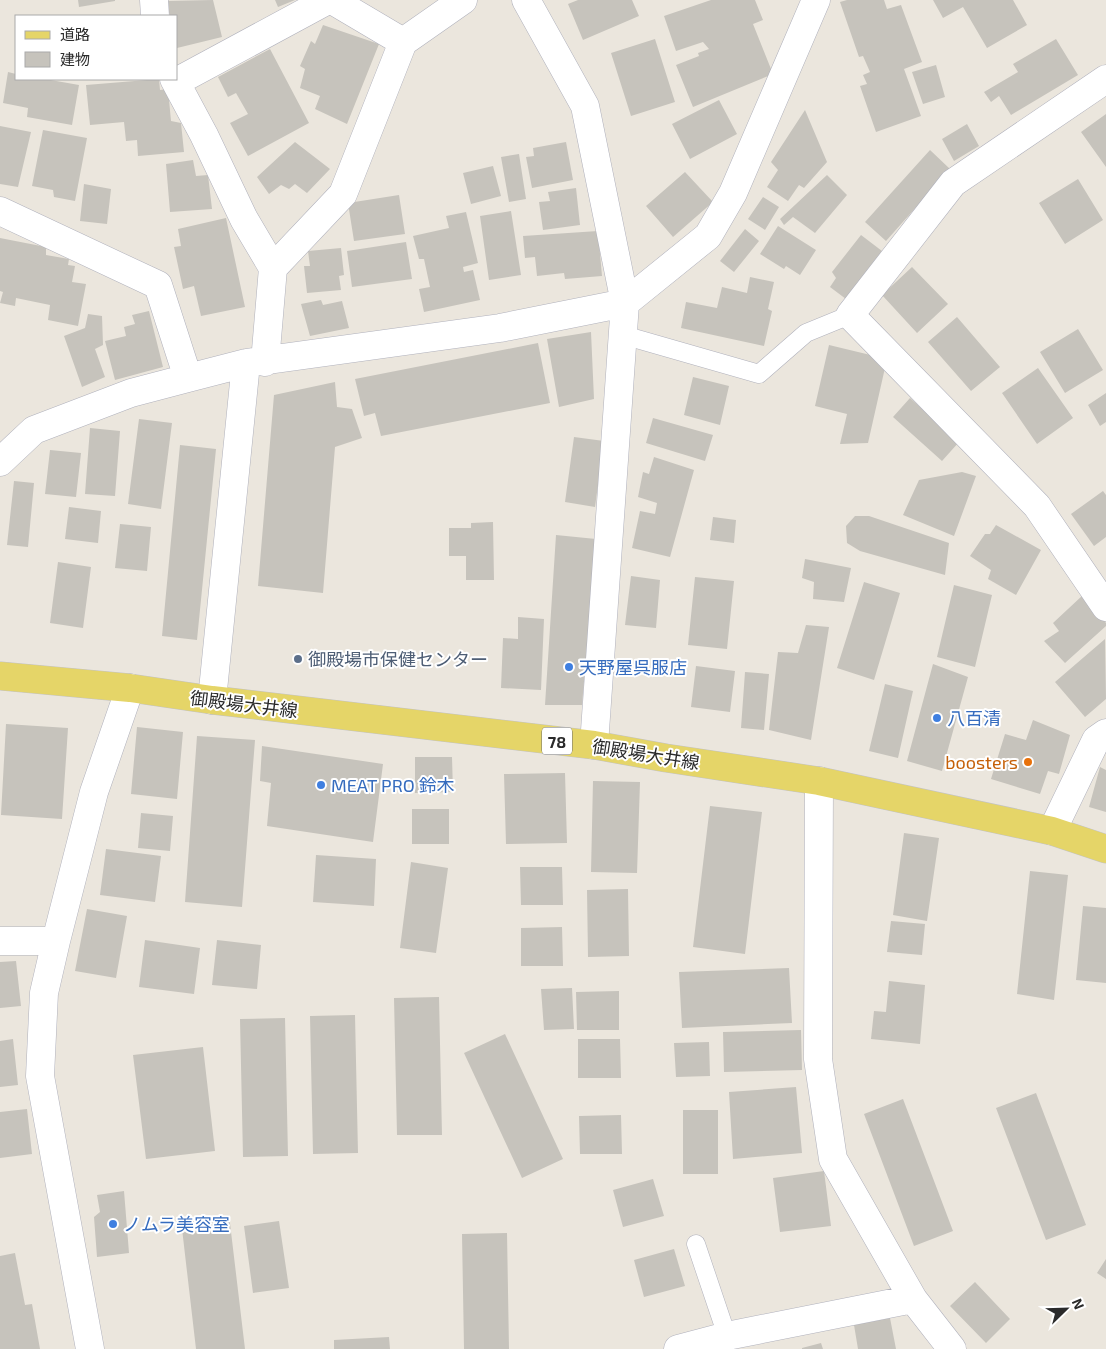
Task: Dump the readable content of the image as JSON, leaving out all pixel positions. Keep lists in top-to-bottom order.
{
  "streets": {
    "main road": ["御殿場大井線", "78"]
  },
  "places": [
    "御殿場市保健センター",
    "天野屋呉服店",
    "八百清",
    "boosters",
    "MEAT PRO 鈴木",
    "ノムラ美容室"
  ],
  "legend": ["道路", "建物"],
  "north": "top right"
}
